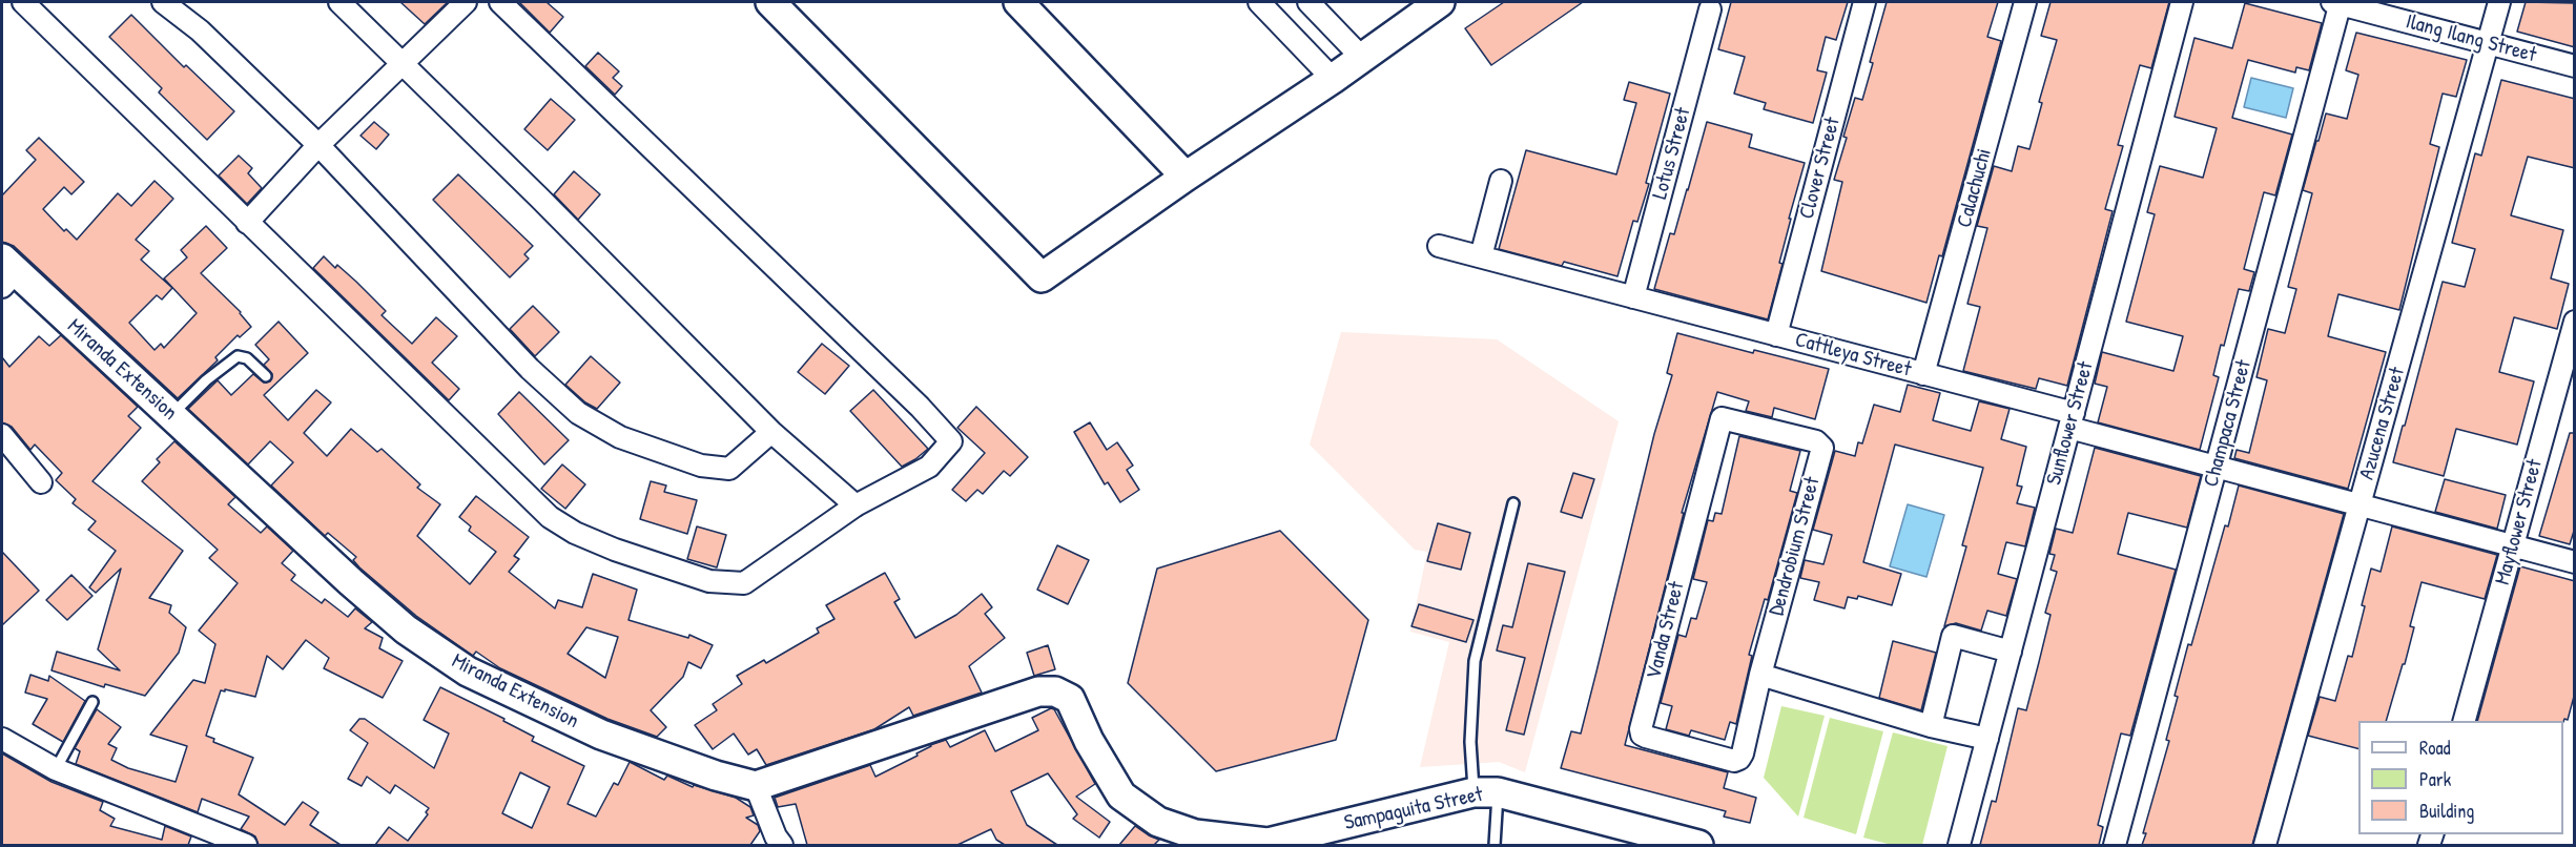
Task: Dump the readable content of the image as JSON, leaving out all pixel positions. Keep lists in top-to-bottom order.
{
  "streets": {
    "main road": ["Miranda Extension", "Sampaguita Street"],
    "street": [
      "Ilang Ilang Street",
      "Lotus Street",
      "Clover Street",
      "Calachuchi",
      "Cattleya Street",
      "Sunflower Street",
      "Champaca Street",
      "Azucena Street",
      "Mayflower Street",
      "Dendrobium Street",
      "Vanda Street"
    ]
  },
  "crossings": [
    ["Ilang Ilang Street", "Champaca Street"],
    ["Ilang Ilang Street", "Azucena Street"],
    ["Lotus Street", "Cattleya Street"],
    ["Clover Street", "Cattleya Street"],
    ["Calachuchi", "Cattleya Street"],
    ["Cattleya Street", "Sunflower Street"],
    ["Cattleya Street", "Champaca Street"],
    ["Cattleya Street", "Azucena Street"],
    ["Cattleya Street", "Mayflower Street"],
    ["Miranda Extension", "Sampaguita Street"],
    ["Dendrobium Street", "Vanda Street"]
  ],
  "legend": ["Road", "Park", "Building"]
}
